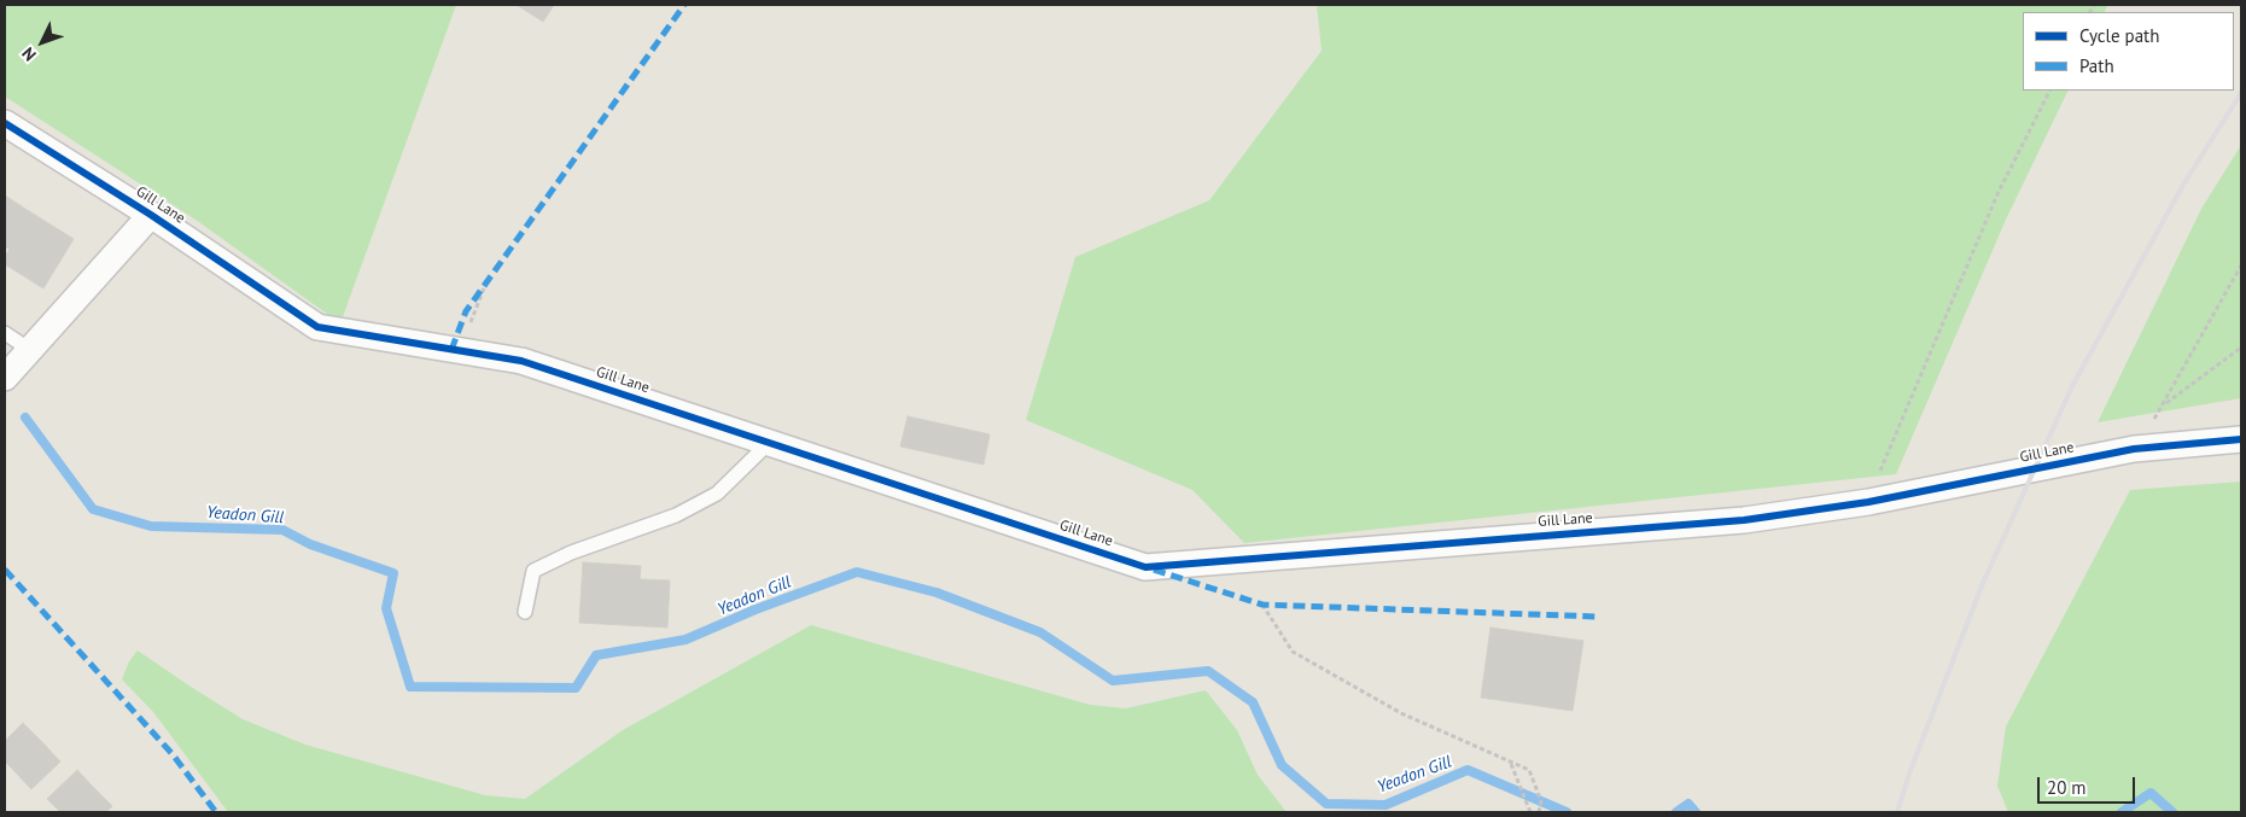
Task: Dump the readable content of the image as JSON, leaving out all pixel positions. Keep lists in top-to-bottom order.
{
  "streets": {
    "street": ["Gill Lane"]
  },
  "water": ["Yeadon Gill"],
  "legend": ["Cycle path", "Path"],
  "scale_bar": "20 m",
  "north": "bottom left"
}
